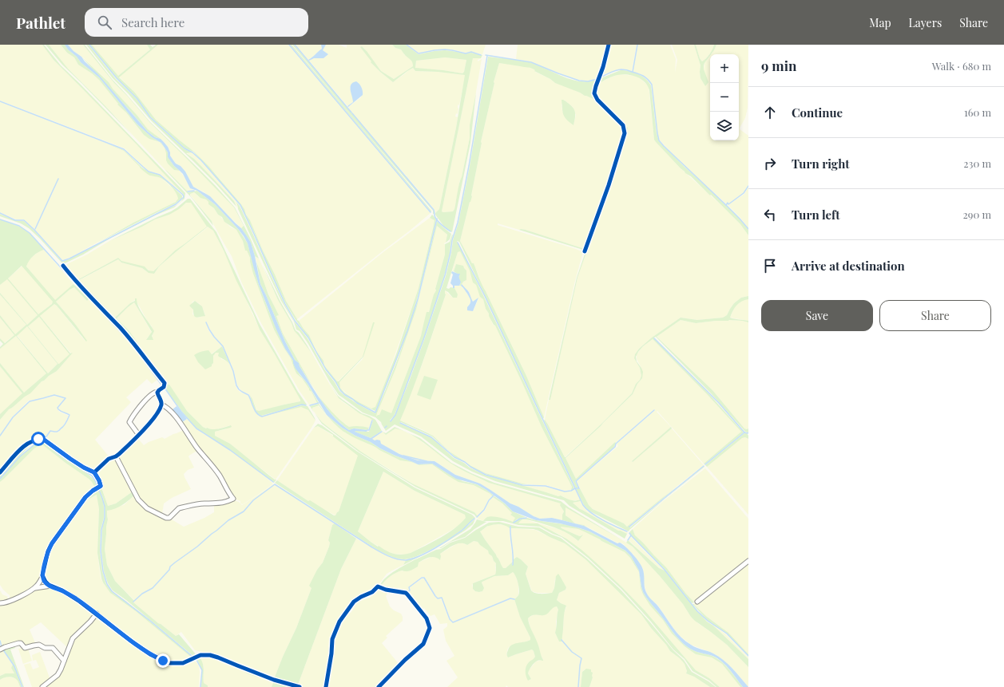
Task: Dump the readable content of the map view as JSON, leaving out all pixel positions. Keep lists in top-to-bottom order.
{
  "page": {
    "header": "Pathlet",
    "search": "Search here",
    "nav": ["Map", "Layers", "Share"],
    "heading": ["9 min", "Walk · 680 m"],
    "map_buttons": ["+", "−"],
    "list": [
      ["Continue", "160 m"],
      ["Turn right", "230 m"],
      ["Turn left", "290 m"],
      "Arrive at destination"
    ],
    "buttons": ["Save", "Share"]
  }
}
